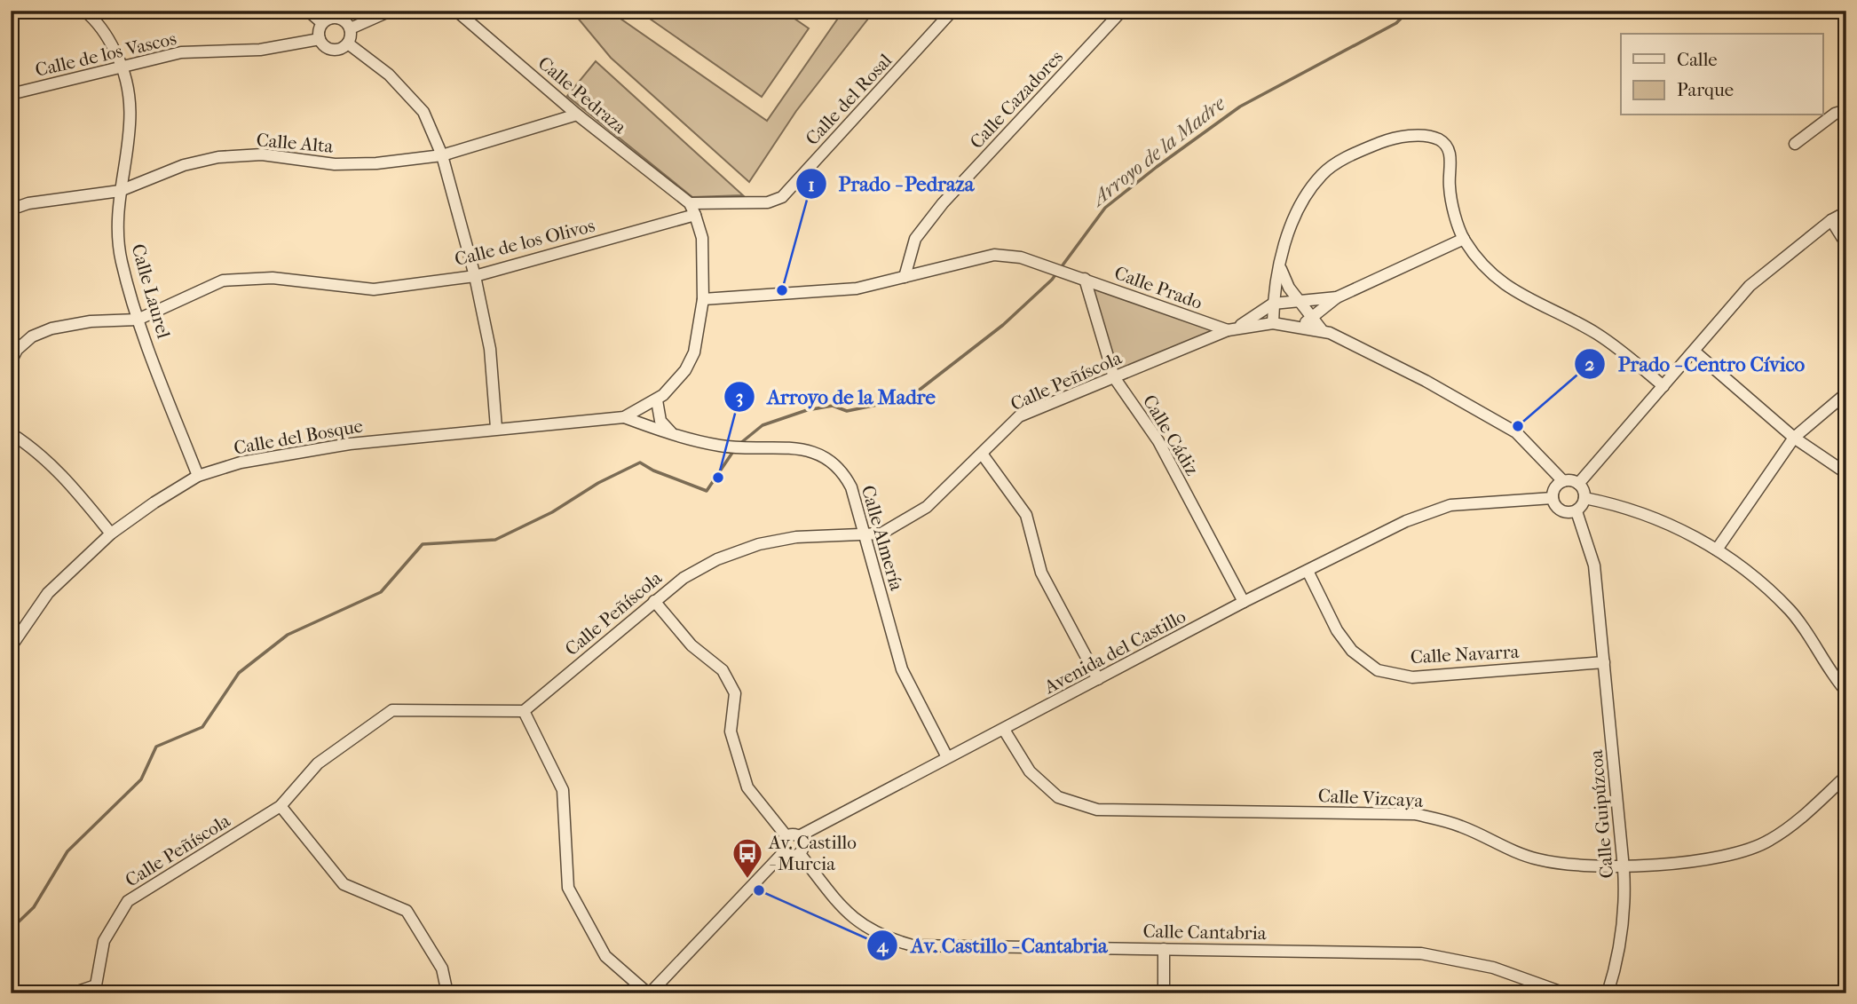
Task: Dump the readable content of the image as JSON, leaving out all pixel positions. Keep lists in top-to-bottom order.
{
  "streets": {
    "street": [
      "Calle de los Vascos",
      "Calle Pedraza",
      "Calle del Rosal",
      "Calle Cazadores",
      "Calle Alta",
      "Calle de los Olivos",
      "Calle Prado",
      "Calle Laurel",
      "Calle Peñíscola",
      "Calle Cádiz",
      "Calle del Bosque",
      "Calle Almería",
      "Avenida del Castillo",
      "Calle Navarra",
      "Calle Vizcaya",
      "Calle Guipúzcoa",
      "Calle Cantabria"
    ]
  },
  "crossings": [
    ["Calle de los Vascos", "Calle Laurel"],
    ["Calle Pedraza", "Calle del Rosal"],
    ["Calle Pedraza", "Calle Alta"],
    ["Calle Pedraza", "Calle del Bosque"],
    ["Calle del Rosal", "Calle del Bosque"],
    ["Calle Cazadores", "Calle Prado"],
    ["Calle Alta", "Calle Laurel"],
    ["Calle de los Olivos", "Calle Laurel"],
    ["Calle de los Olivos", "Calle del Bosque"],
    ["Calle Prado", "Calle Peñíscola"],
    ["Calle Prado", "Calle Cádiz"],
    ["Calle Prado", "Calle del Bosque"],
    ["Calle Prado", "Avenida del Castillo"],
    ["Calle Prado", "Calle Guipúzcoa"],
    ["Calle Laurel", "Calle del Bosque"],
    ["Calle Peñíscola", "Calle Cádiz"],
    ["Calle Peñíscola", "Calle Almería"],
    ["Calle Cádiz", "Avenida del Castillo"],
    ["Calle del Bosque", "Calle Almería"],
    ["Calle Almería", "Avenida del Castillo"],
    ["Avenida del Castillo", "Calle Navarra"],
    ["Avenida del Castillo", "Calle Vizcaya"],
    ["Avenida del Castillo", "Calle Guipúzcoa"],
    ["Avenida del Castillo", "Calle Cantabria"],
    ["Calle Navarra", "Calle Guipúzcoa"],
    ["Calle Vizcaya", "Calle Guipúzcoa"]
  ],
  "water": ["Arroyo de la Madre"],
  "places": {
    "other": [
      "Prado - Pedraza",
      "Prado - Centro Cívico",
      "Arroyo de la Madre",
      "Av. Castillo - Cantabria"
    ],
    "bus stop": ["Av. Castillo - Murcia"]
  },
  "legend": ["Calle", "Parque"]
}
